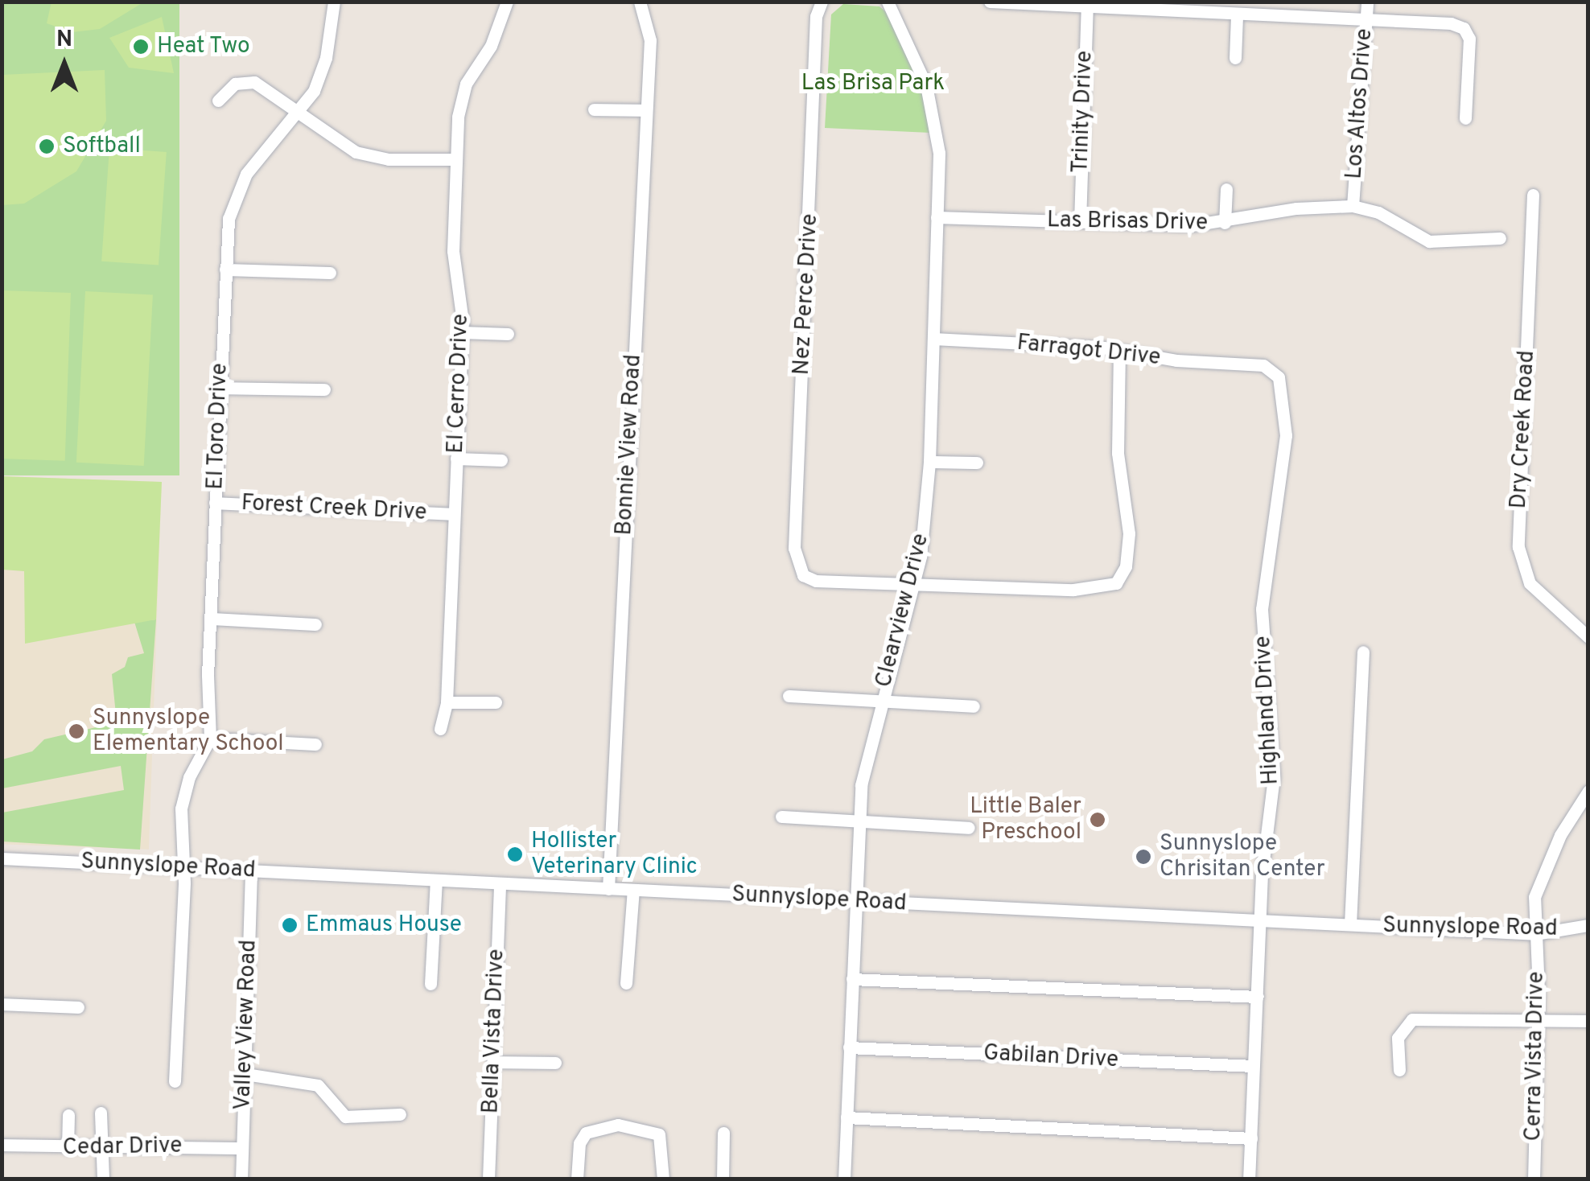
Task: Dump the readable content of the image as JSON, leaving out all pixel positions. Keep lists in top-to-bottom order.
{
  "streets": {
    "street": [
      "Los Altos Drive",
      "Trinity Drive",
      "Las Brisas Drive",
      "Nez Perce Drive",
      "Farragot Drive",
      "El Cerro Drive",
      "El Toro Drive",
      "Dry Creek Road",
      "Bonnie View Road",
      "Forest Creek Drive",
      "Clearview Drive",
      "Highland Drive",
      "Sunnyslope Road",
      "Valley View Road",
      "Bella Vista Drive",
      "Cerra Vista Drive",
      "Gabilan Drive",
      "Cedar Drive"
    ]
  },
  "crossings": [
    ["Los Altos Drive", "Las Brisas Drive"],
    ["Trinity Drive", "Las Brisas Drive"],
    ["Las Brisas Drive", "Clearview Drive"],
    ["Nez Perce Drive", "Clearview Drive"],
    ["Farragot Drive", "Clearview Drive"],
    ["Farragot Drive", "Highland Drive"],
    ["El Cerro Drive", "Forest Creek Drive"],
    ["El Toro Drive", "Forest Creek Drive"],
    ["El Toro Drive", "Sunnyslope Road"],
    ["Bonnie View Road", "Sunnyslope Road"],
    ["Clearview Drive", "Sunnyslope Road"],
    ["Clearview Drive", "Gabilan Drive"],
    ["Highland Drive", "Sunnyslope Road"],
    ["Highland Drive", "Gabilan Drive"],
    ["Sunnyslope Road", "Valley View Road"],
    ["Sunnyslope Road", "Bella Vista Drive"],
    ["Sunnyslope Road", "Cerra Vista Drive"],
    ["Valley View Road", "Cedar Drive"]
  ],
  "parks": ["Las Brisa Park"],
  "places": [
    "Heat Two",
    "Softball",
    "Sunnyslope Elementary School",
    "Little Baler Preschool",
    "Hollister Veterinary Clinic",
    "Sunnyslope Chrisitan Center",
    "Emmaus House"
  ],
  "north": "top"
}
